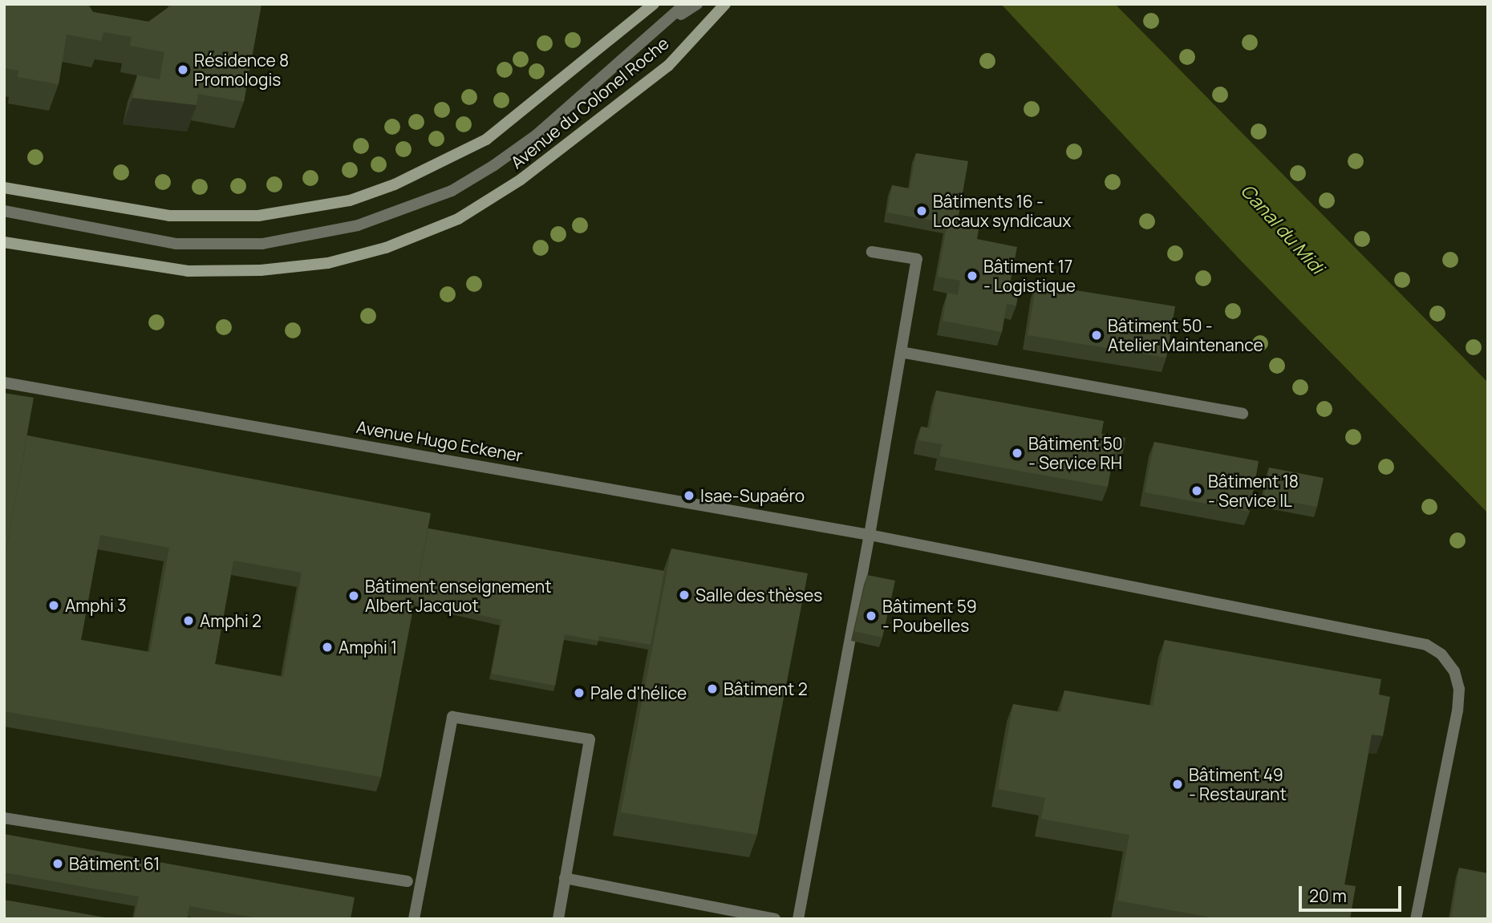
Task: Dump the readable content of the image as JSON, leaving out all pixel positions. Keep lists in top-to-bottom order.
{
  "streets": {
    "street": ["Avenue du Colonel Roche", "Avenue Hugo Eckener"]
  },
  "water": ["Canal du Midi"],
  "places": [
    "Résidence 8 Promologis",
    "Bâtiments 16 - Locaux syndicaux",
    "Bâtiment 17 - Logistique",
    "Bâtiment 50 - Atelier Maintenance",
    "Bâtiment 50 - Service RH",
    "Bâtiment 18 - Service IL",
    "Isae-Supaéro",
    "Salle des thèses",
    "Bâtiment enseignement Albert Jacquot",
    "Amphi 3",
    "Bâtiment 59 - Poubelles",
    "Amphi 2",
    "Amphi 1",
    "Bâtiment 2",
    "Pale d'hélice",
    "Bâtiment 49 - Restaurant",
    "Bâtiment 61"
  ],
  "scale_bar": "20 m"
}
